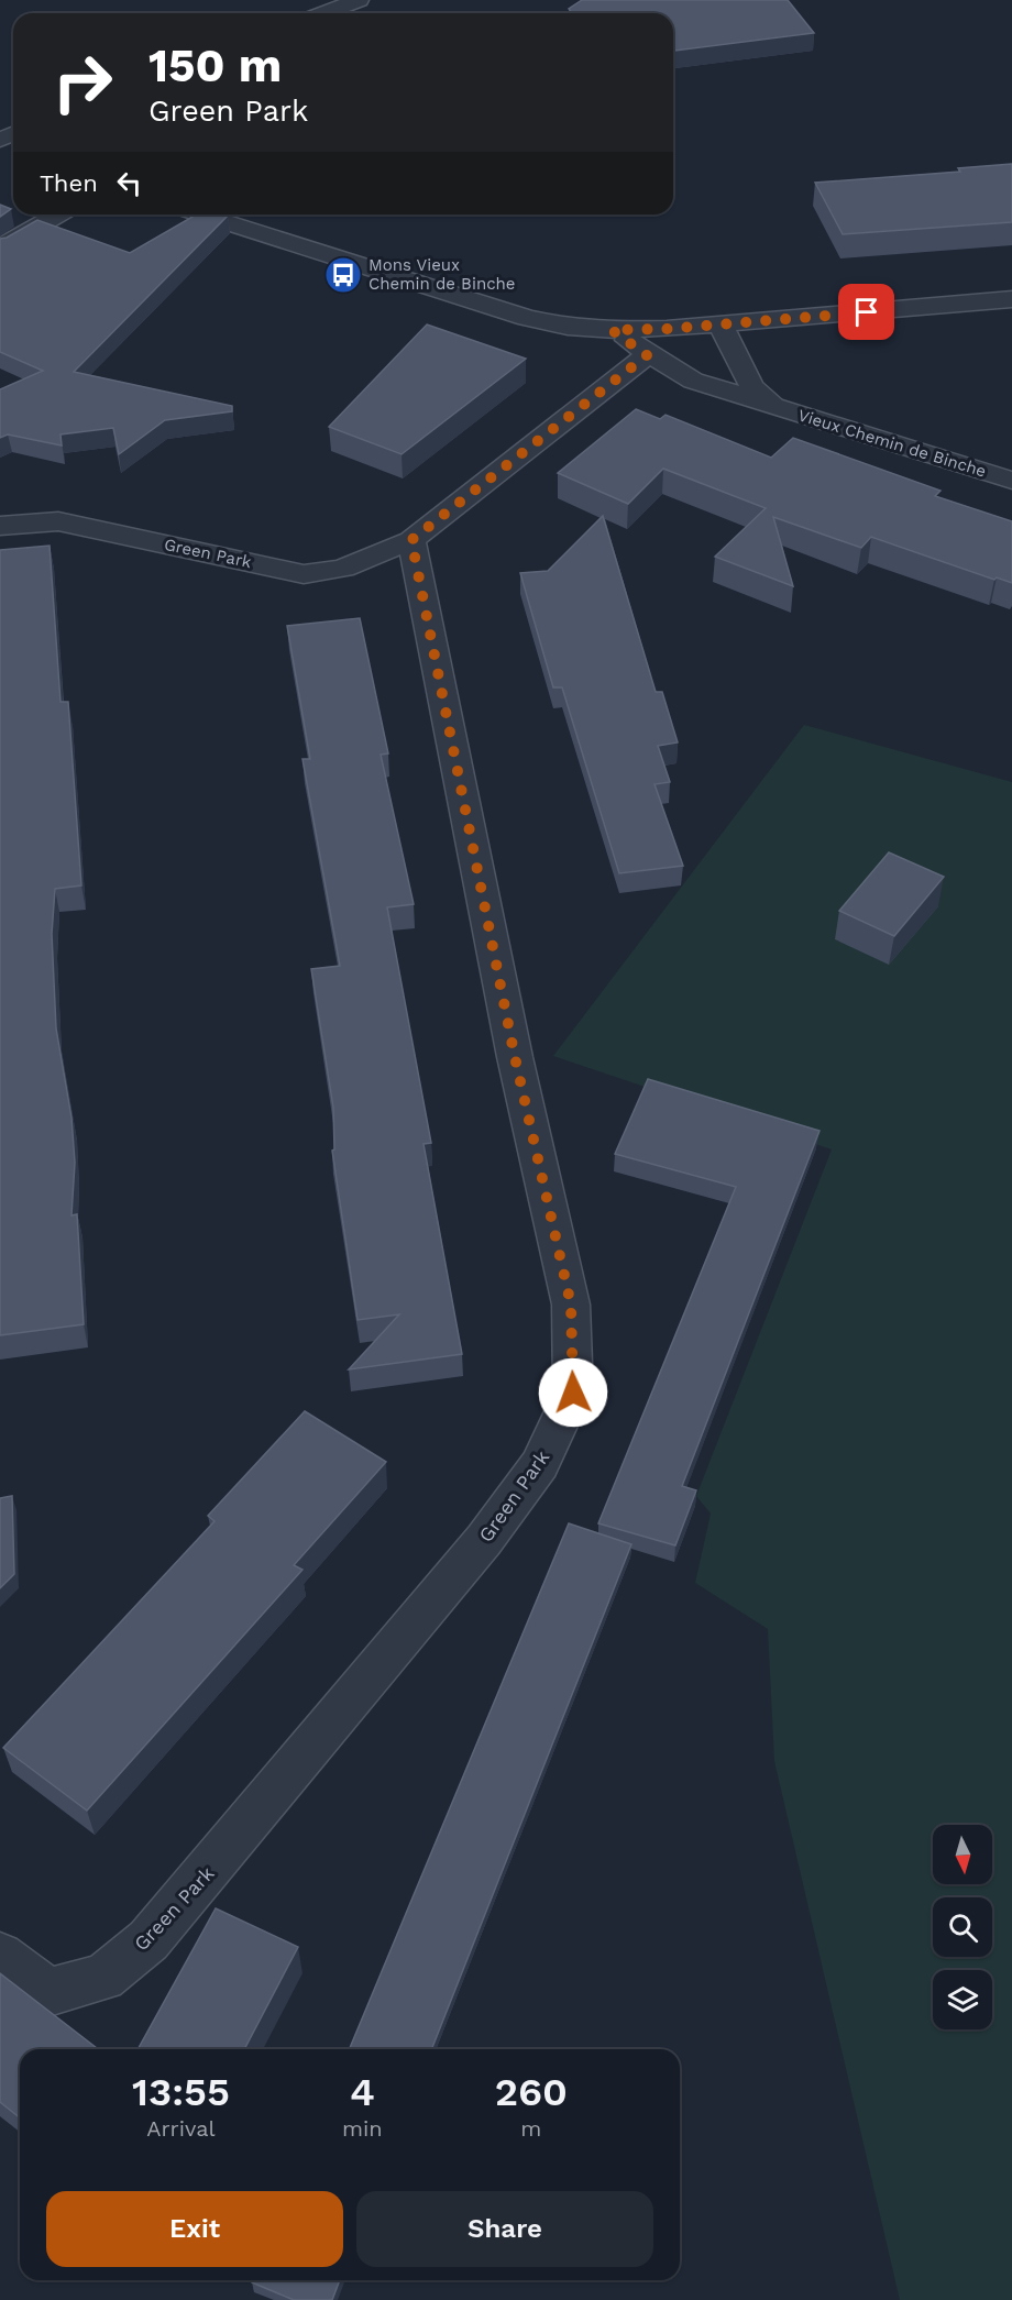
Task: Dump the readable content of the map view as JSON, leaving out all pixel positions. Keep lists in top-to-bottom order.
{
  "streets": {
    "street": ["Vieux Chemin de Binche", "Green Park"]
  },
  "crossings": [
    ["Vieux Chemin de Binche", "Green Park"]
  ],
  "places": {
    "bus stop": ["Mons Vieux Chemin de Binche"]
  },
  "north": "bottom",
  "page": {
    "turn": ["150 m", "Green Park"],
    "then": "Then",
    "eta": [
      "13:55",
      "Arrival",
      "4",
      "min",
      "260",
      "m"
    ],
    "buttons": ["Exit", "Share"]
  }
}
